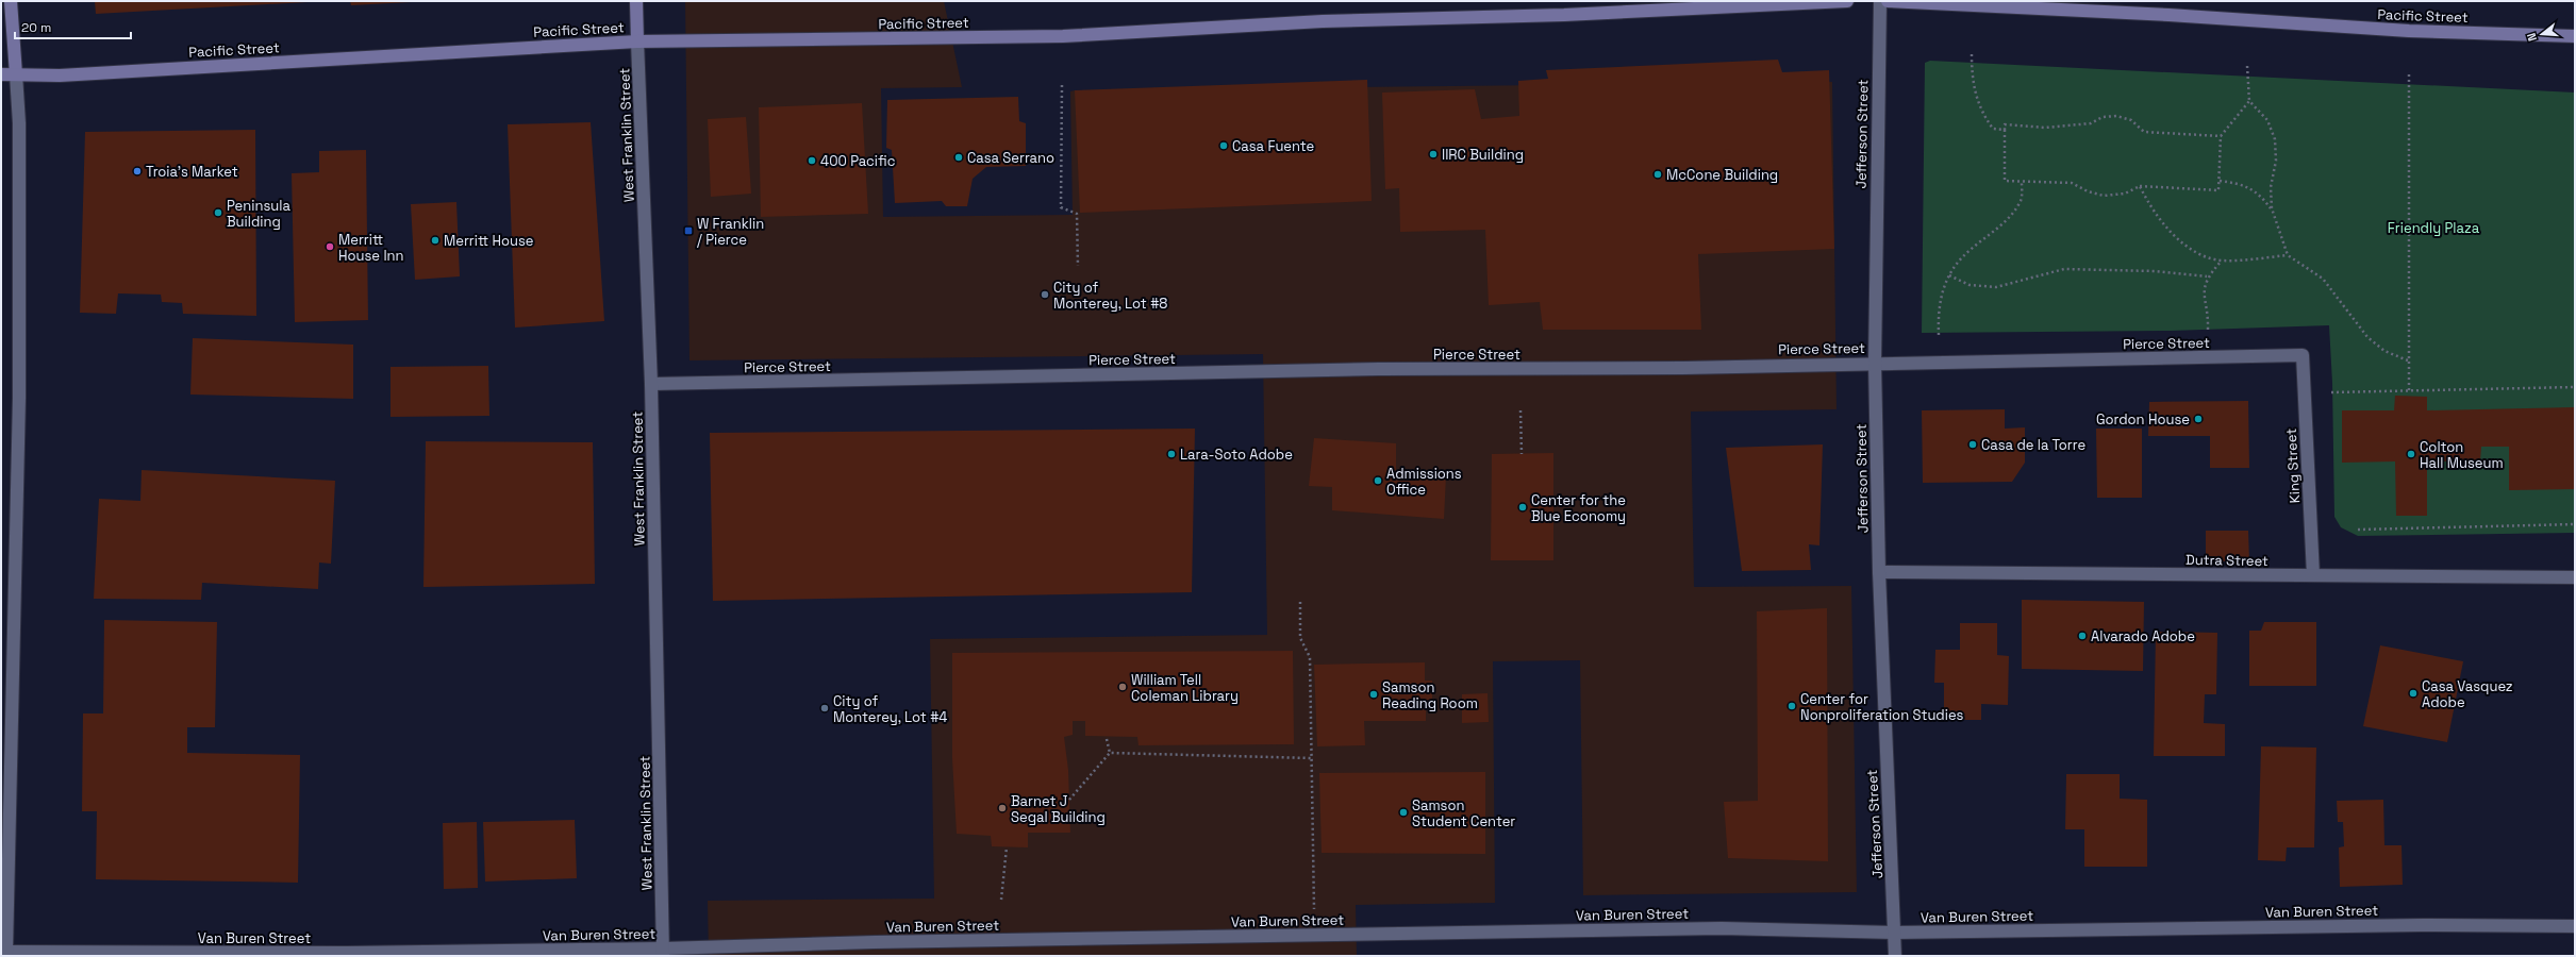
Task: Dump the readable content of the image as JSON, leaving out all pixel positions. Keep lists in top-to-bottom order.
{
  "streets": {
    "main road": ["Pacific Street", "West Franklin Street"],
    "street": [
      "Jefferson Street",
      "Pierce Street",
      "King Street",
      "Dutra Street",
      "Van Buren Street"
    ]
  },
  "crossings": [
    ["Pacific Street", "West Franklin Street"],
    ["Jefferson Street", "Pierce Street"],
    ["Jefferson Street", "Dutra Street"],
    ["Jefferson Street", "Van Buren Street"],
    ["West Franklin Street", "Pierce Street"],
    ["West Franklin Street", "Van Buren Street"],
    ["Pierce Street", "King Street"],
    ["King Street", "Dutra Street"]
  ],
  "parks": ["Friendly Plaza"],
  "places": {
    "other": [
      "Casa Fuente",
      "IIRC Building",
      "Casa Serrano",
      "400 Pacific",
      "Troia's Market",
      "McCone Building",
      "Peninsula Building",
      "Merritt House",
      "Merritt House Inn",
      "City of Monterey, Lot #8",
      "Gordon House",
      "Casa de la Torre",
      "Lara-Soto Adobe",
      "Colton Hall Museum",
      "Admissions Office",
      "Center for the Blue Economy",
      "Alvarado Adobe",
      "William Tell Coleman Library",
      "Casa Vasquez Adobe",
      "Samson Reading Room",
      "Center for Nonproliferation Studies",
      "City of Monterey, Lot #4",
      "Barnet J Segal Building",
      "Samson Student Center"
    ],
    "transit": ["W Franklin / Pierce"]
  },
  "scale_bar": "20 m",
  "north": "left"
}
